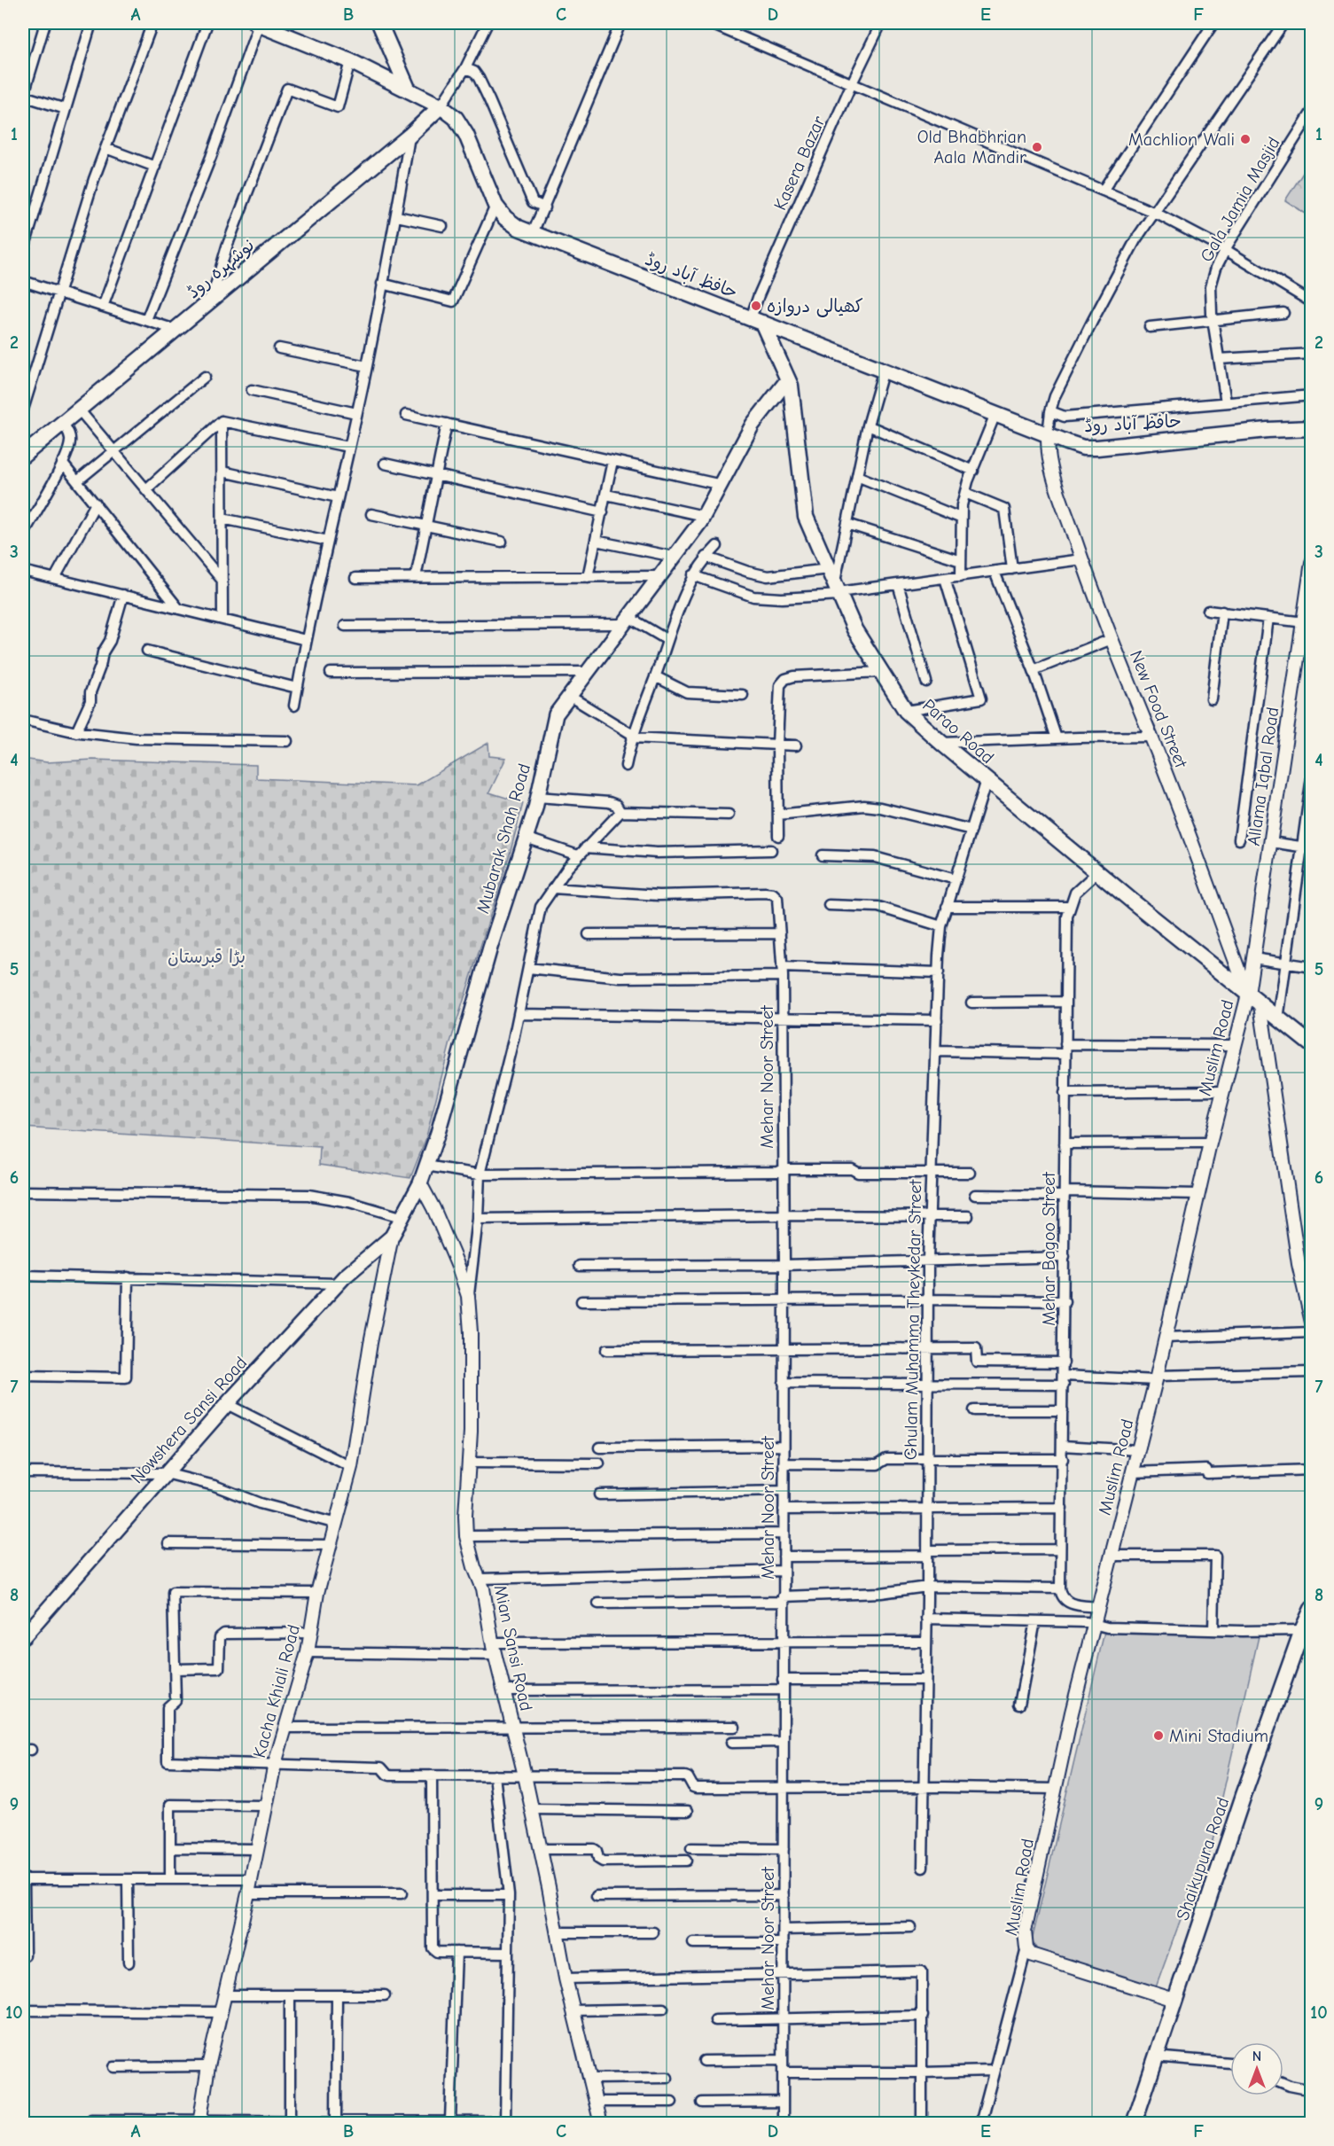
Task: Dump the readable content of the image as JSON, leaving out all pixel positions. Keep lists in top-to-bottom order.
{
  "streets": {
    "main road": [
      "نوشہرہ روڈ",
      "حافظ آباد روڈ",
      "Parao Road",
      "Mubarak Shah Road",
      "Nowshera Sansi Road",
      "Shaikupura Road"
    ],
    "street": [
      "Kasera Bazar",
      "Gala Jamia Masjid",
      "New Food Street",
      "Allama Iqbal Road",
      "Muslim Road",
      "Mehar Noor Street",
      "Mehar Bagoo Street",
      "Ghulam Muhamma Theykedar Street",
      "Mian Sansi Road",
      "Kacha Khiali Road"
    ]
  },
  "crossings": [
    ["Kasera Bazar", "حافظ آباد روڈ"],
    ["Kasera Bazar", "Parao Road"],
    ["نوشہرہ روڈ", "حافظ آباد روڈ"],
    ["حافظ آباد روڈ", "New Food Street"],
    ["حافظ آباد روڈ", "Parao Road"],
    ["New Food Street", "Parao Road"],
    ["New Food Street", "Allama Iqbal Road"],
    ["New Food Street", "Muslim Road"],
    ["Parao Road", "Allama Iqbal Road"],
    ["Parao Road", "Mubarak Shah Road"],
    ["Parao Road", "Muslim Road"],
    ["Parao Road", "Mehar Bagoo Street"],
    ["Parao Road", "Ghulam Muhamma Theykedar Street"],
    ["Allama Iqbal Road", "Muslim Road"],
    ["Mubarak Shah Road", "Nowshera Sansi Road"],
    ["Mubarak Shah Road", "Mian Sansi Road"],
    ["Mubarak Shah Road", "Kacha Khiali Road"],
    ["Muslim Road", "Shaikupura Road"],
    ["Nowshera Sansi Road", "Kacha Khiali Road"]
  ],
  "parks": ["بڑا قبرستان"],
  "places": [
    "Machlion Wali",
    "Old Bhabhrian Aala Mandir",
    "کھیالی دروازہ",
    "Mini Stadium"
  ],
  "north": "top",
  "grid": {
    "columns": [
      "A",
      "B",
      "C",
      "D",
      "E",
      "F"
    ],
    "rows": [
      "1",
      "2",
      "3",
      "4",
      "5",
      "6",
      "7",
      "8",
      "9",
      "10"
    ]
  }
}
